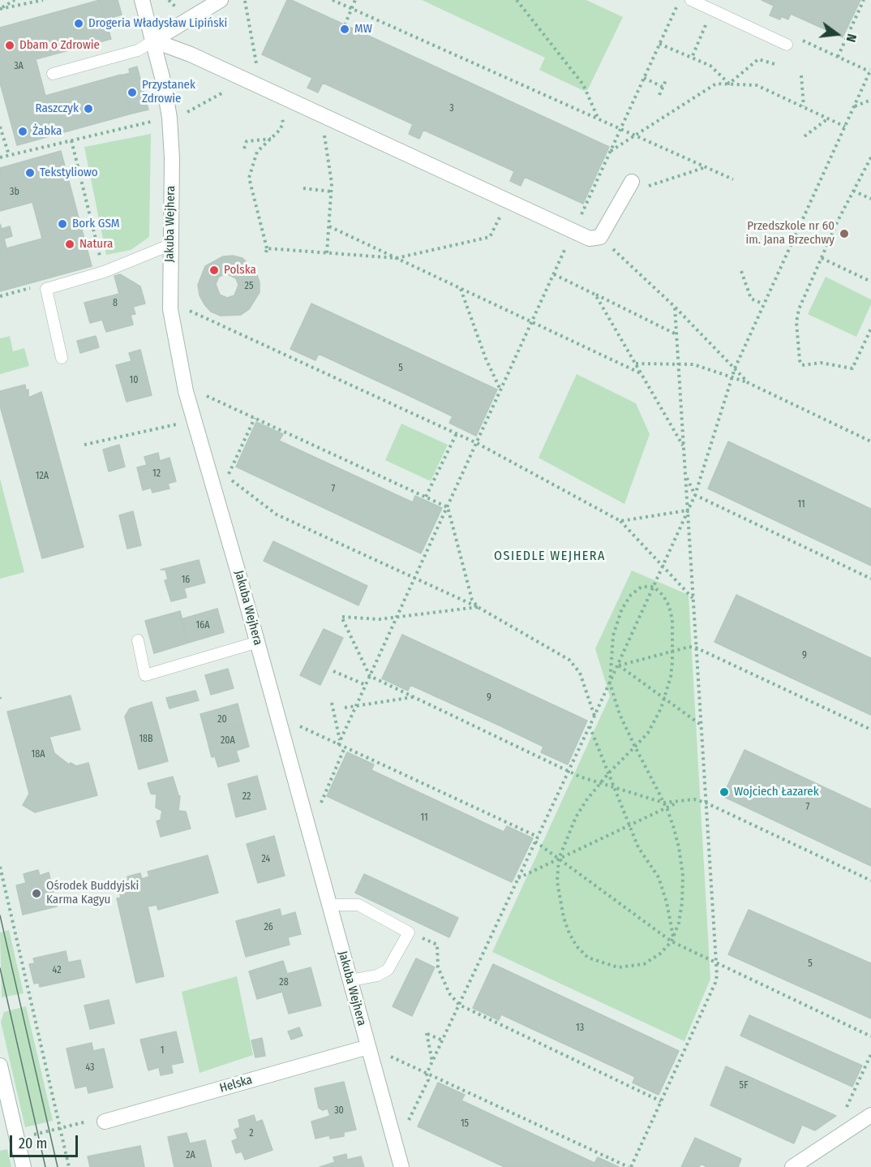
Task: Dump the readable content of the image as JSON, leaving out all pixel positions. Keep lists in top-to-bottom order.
{
  "streets": {
    "street": ["Jakuba Wejhera", "Helska"]
  },
  "crossings": [
    ["Jakuba Wejhera", "Helska"]
  ],
  "districts": ["OSIEDLE WEJHERA"],
  "places": [
    "Drogeria Władysław Lipiński",
    "MW",
    "Dbam o Zdrowie",
    "Przystanek Zdrowie",
    "Raszczyk",
    "Żabka",
    "Tekstyliowo",
    "Bork GSM",
    "Przedszkole nr 60 im. Jana Brzechwy",
    "Natura",
    "Polska",
    "Wojciech Łazarek",
    "Ośrodek Buddyjski Karma Kagyu"
  ],
  "house_numbers": [
    "3A",
    "3",
    "3b",
    "25",
    "8",
    "5",
    "10",
    "12",
    "12A",
    "7",
    "11",
    "16",
    "16A",
    "9",
    "9",
    "20",
    "18B",
    "20A",
    "18A",
    "22",
    "7",
    "11",
    "24",
    "26",
    "5",
    "42",
    "28",
    "13",
    "1",
    "43",
    "5F",
    "30",
    "15",
    "2",
    "2A"
  ],
  "scale_bar": "20 m",
  "north": "right"
}
